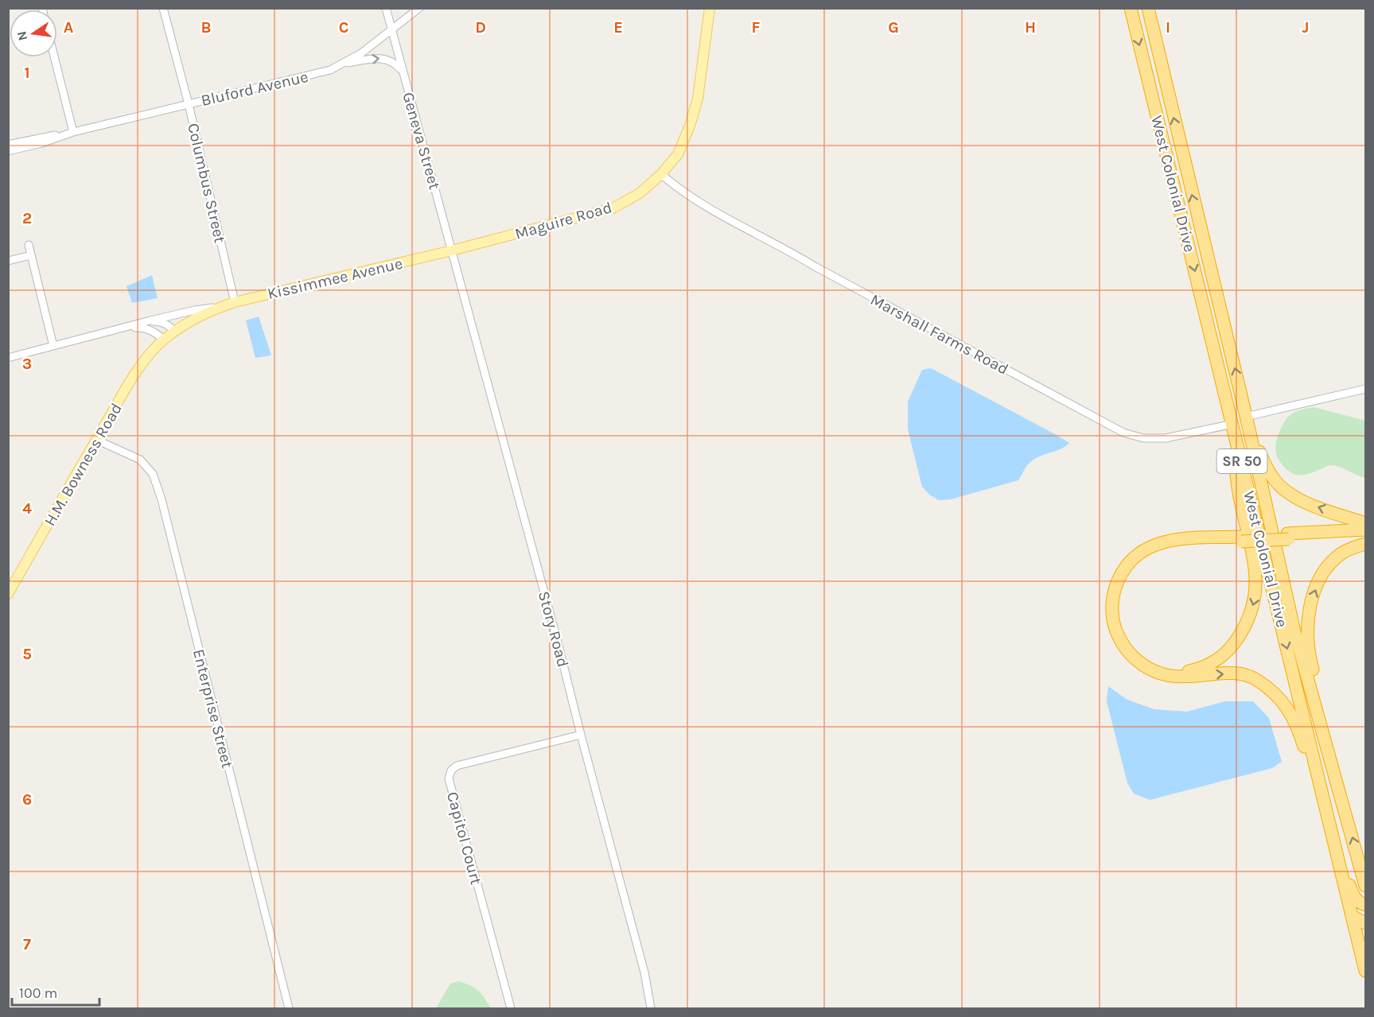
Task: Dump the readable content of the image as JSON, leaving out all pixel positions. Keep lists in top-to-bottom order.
{
  "streets": {
    "highway": ["West Colonial Drive", "SR 50"],
    "main road": ["Maguire Road", "Kissimmee Avenue", "H.M. Bowness Road"],
    "street": [
      "Bluford Avenue",
      "Geneva Street",
      "Columbus Street",
      "Marshall Farms Road",
      "Story Road",
      "Enterprise Street",
      "Capitol Court"
    ]
  },
  "crossings": [
    ["Bluford Avenue", "Geneva Street"],
    ["Bluford Avenue", "Columbus Street"],
    ["Geneva Street", "Maguire Road"],
    ["Geneva Street", "Kissimmee Avenue"],
    ["Geneva Street", "Story Road"],
    ["Columbus Street", "Kissimmee Avenue"],
    ["West Colonial Drive", "Marshall Farms Road"],
    ["Maguire Road", "Kissimmee Avenue"],
    ["Maguire Road", "Marshall Farms Road"],
    ["Maguire Road", "Story Road"],
    ["Kissimmee Avenue", "H.M. Bowness Road"],
    ["Kissimmee Avenue", "Story Road"],
    ["H.M. Bowness Road", "Enterprise Street"],
    ["Story Road", "Capitol Court"]
  ],
  "scale_bar": "100 m",
  "north": "left",
  "grid": {
    "columns": [
      "A",
      "B",
      "C",
      "D",
      "E",
      "F",
      "G",
      "H",
      "I",
      "J"
    ],
    "rows": [
      "1",
      "2",
      "3",
      "4",
      "5",
      "6",
      "7"
    ]
  }
}
